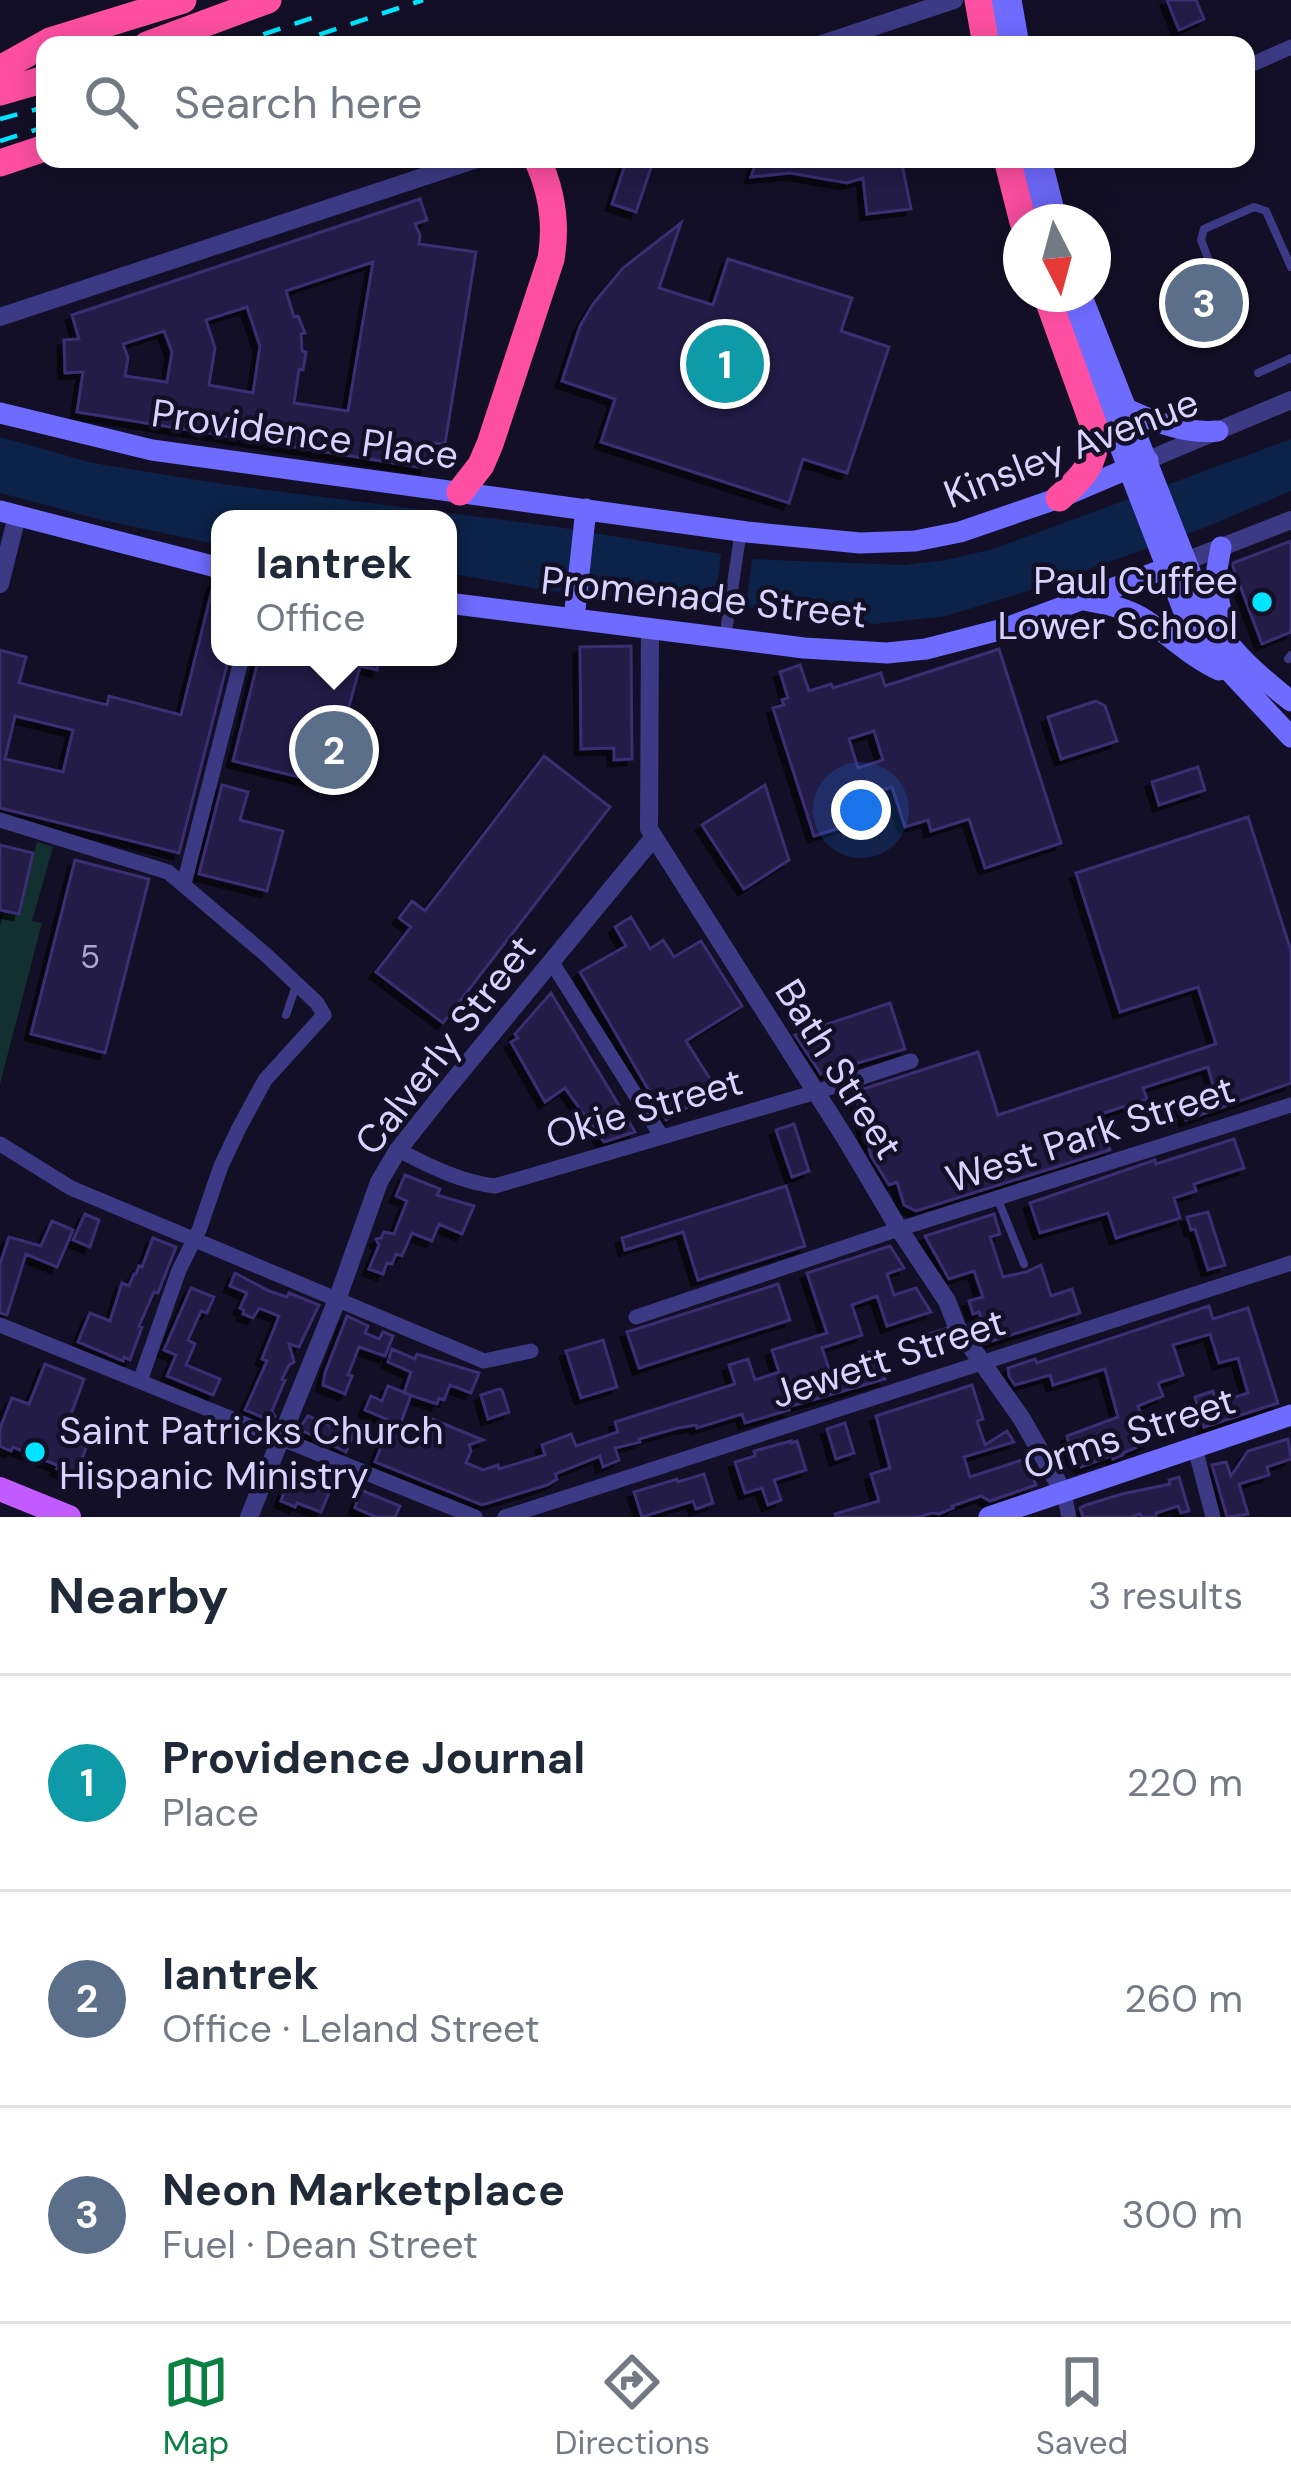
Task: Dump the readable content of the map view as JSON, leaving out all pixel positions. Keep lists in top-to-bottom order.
{
  "streets": {
    "main road": [
      "Providence Place",
      "Kinsley Avenue",
      "Promenade Street",
      "Orms Street"
    ],
    "street": [
      "Calverly Street",
      "Bath Street",
      "Okie Street",
      "West Park Street",
      "Jewett Street"
    ]
  },
  "crossings": [
    ["Providence Place", "Kinsley Avenue"],
    ["Promenade Street", "Bath Street"],
    ["Calverly Street", "Bath Street"],
    ["Calverly Street", "Okie Street"],
    ["Bath Street", "Okie Street"],
    ["Bath Street", "West Park Street"],
    ["Bath Street", "Jewett Street"],
    ["Bath Street", "Orms Street"]
  ],
  "places": ["Paul Cuffee Lower School", "Saint Patricks Church Hispanic Ministry"],
  "house_numbers": ["5"],
  "north": "bottom",
  "page": {
    "search": "Search here",
    "pins": ["3", "1", "2"],
    "popup": ["Iantrek", "Office"],
    "heading": ["Nearby", "3 results"],
    "list": [
      {
        "mark": "1",
        "name": "Providence Journal",
        "note": "Place",
        "value": "220 m"
      },
      {
        "mark": "2",
        "name": "Iantrek",
        "note": "Office · Leland Street",
        "value": "260 m"
      },
      {
        "mark": "3",
        "name": "Neon Marketplace",
        "note": "Fuel · Dean Street",
        "value": "300 m"
      }
    ],
    "nav": ["Map", "Directions", "Saved"]
  }
}
